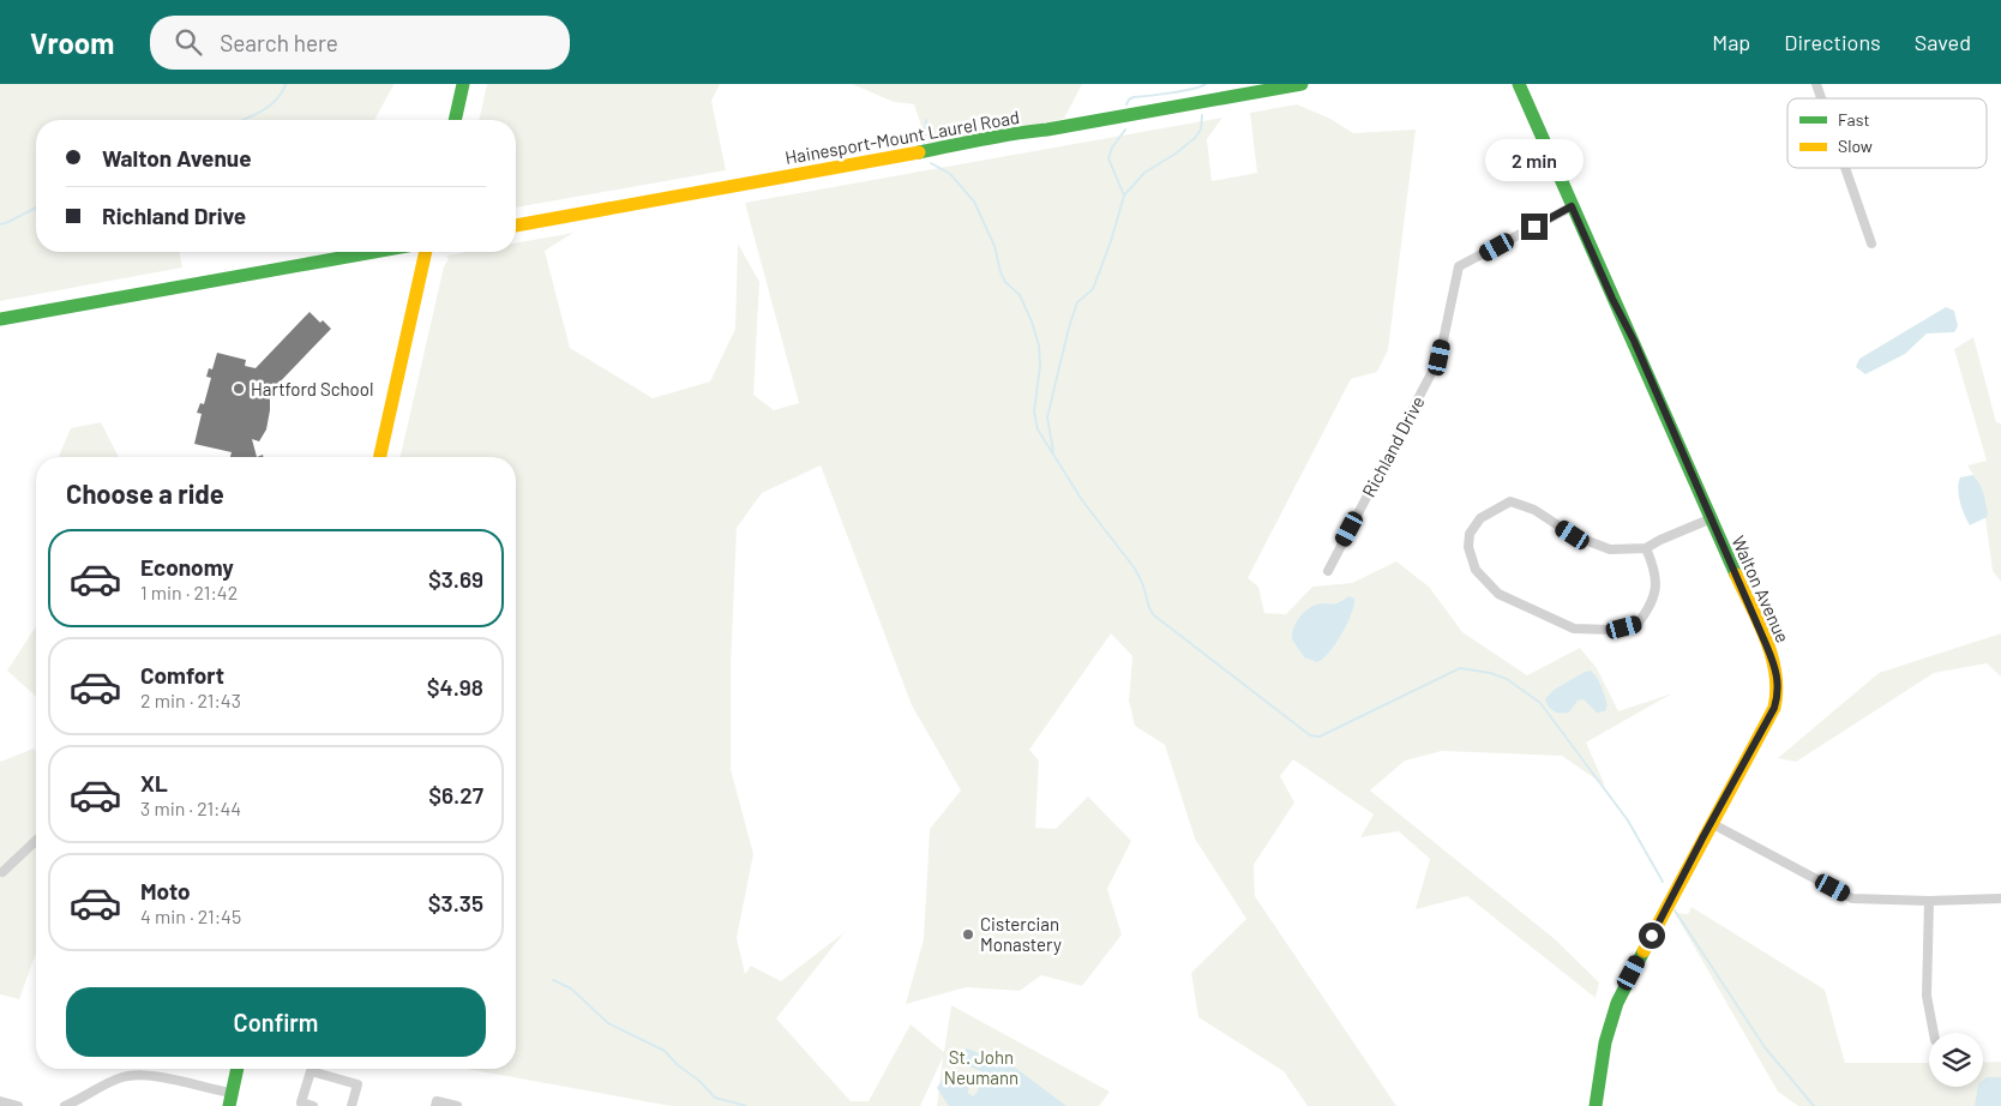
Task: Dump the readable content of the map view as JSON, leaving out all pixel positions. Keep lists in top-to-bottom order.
{
  "streets": {
    "street": ["Hainesport-Mount Laurel Road", "Richland Drive", "Walton Avenue"]
  },
  "crossings": [
    ["Richland Drive", "Walton Avenue"]
  ],
  "parks": ["St. John Neumann"],
  "places": ["Hartford School", "Cistercian Monastery"],
  "legend": ["Fast", "Slow"],
  "page": {
    "header": "Vroom",
    "search": "Search here",
    "nav": ["Map", "Directions", "Saved"],
    "banner": ["Walton Avenue", "Richland Drive"],
    "bubble": "2 min",
    "heading": "Choose a ride",
    "list": [
      {
        "name": "Economy",
        "note": "1 min · 21:42",
        "value": "$3.69"
      },
      {
        "name": "Comfort",
        "note": "2 min · 21:43",
        "value": "$4.98"
      },
      {
        "name": "XL",
        "note": "3 min · 21:44",
        "value": "$6.27"
      },
      {
        "name": "Moto",
        "note": "4 min · 21:45",
        "value": "$3.35"
      }
    ],
    "buttons": "Confirm"
  }
}
